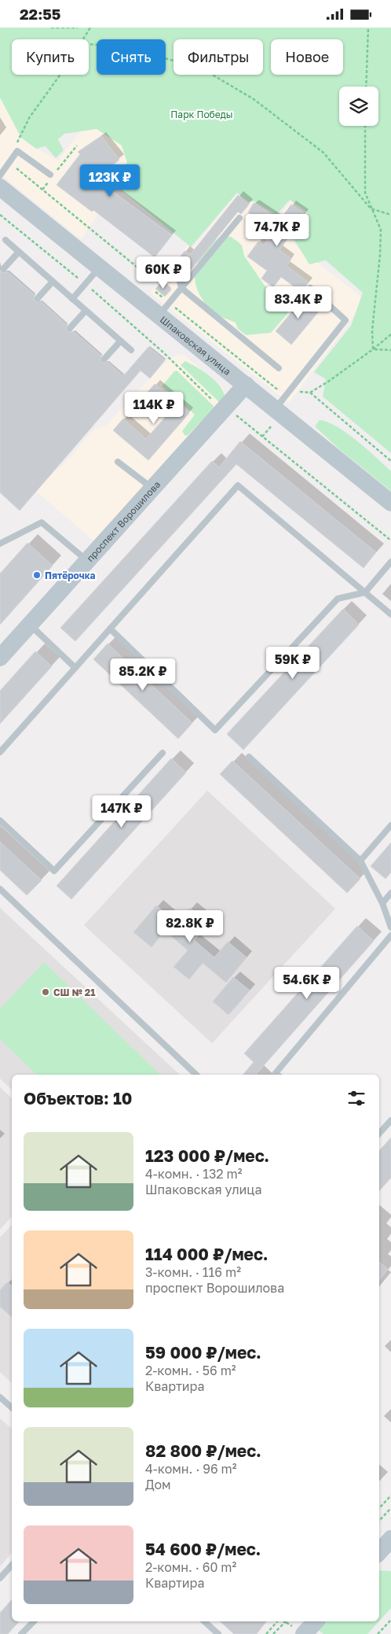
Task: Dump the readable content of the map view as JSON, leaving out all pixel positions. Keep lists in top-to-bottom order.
{
  "streets": {
    "main road": ["Шпаковская улица", "проспект Ворошилова"]
  },
  "crossings": [
    ["Шпаковская улица", "проспект Ворошилова"]
  ],
  "parks": ["Парк Победы"],
  "places": ["Пятёрочка", "СШ № 21"],
  "page": {
    "status": "22:55",
    "chip": [
      "Купить",
      "Снять",
      "Фильтры",
      "Новое"
    ],
    "price": [
      "123K ₽",
      "74.7K ₽",
      "60K ₽",
      "83.4K ₽",
      "114K ₽",
      "59K ₽",
      "85.2K ₽",
      "147K ₽",
      "82.8K ₽",
      "54.6K ₽"
    ],
    "heading": "Объектов: 10",
    "list": [
      {
        "name": "123 000 ₽/мес.",
        "note": "4-комн. · 132 m² · Шпаковская улица"
      },
      {
        "name": "114 000 ₽/мес.",
        "note": "3-комн. · 116 m² · проспект Ворошилова"
      },
      {
        "name": "59 000 ₽/мес.",
        "note": "2-комн. · 56 m² · Квартира"
      },
      {
        "name": "82 800 ₽/мес.",
        "note": "4-комн. · 96 m² · Дом"
      },
      {
        "name": "54 600 ₽/мес.",
        "note": "2-комн. · 60 m² · Квартира"
      }
    ]
  }
}
